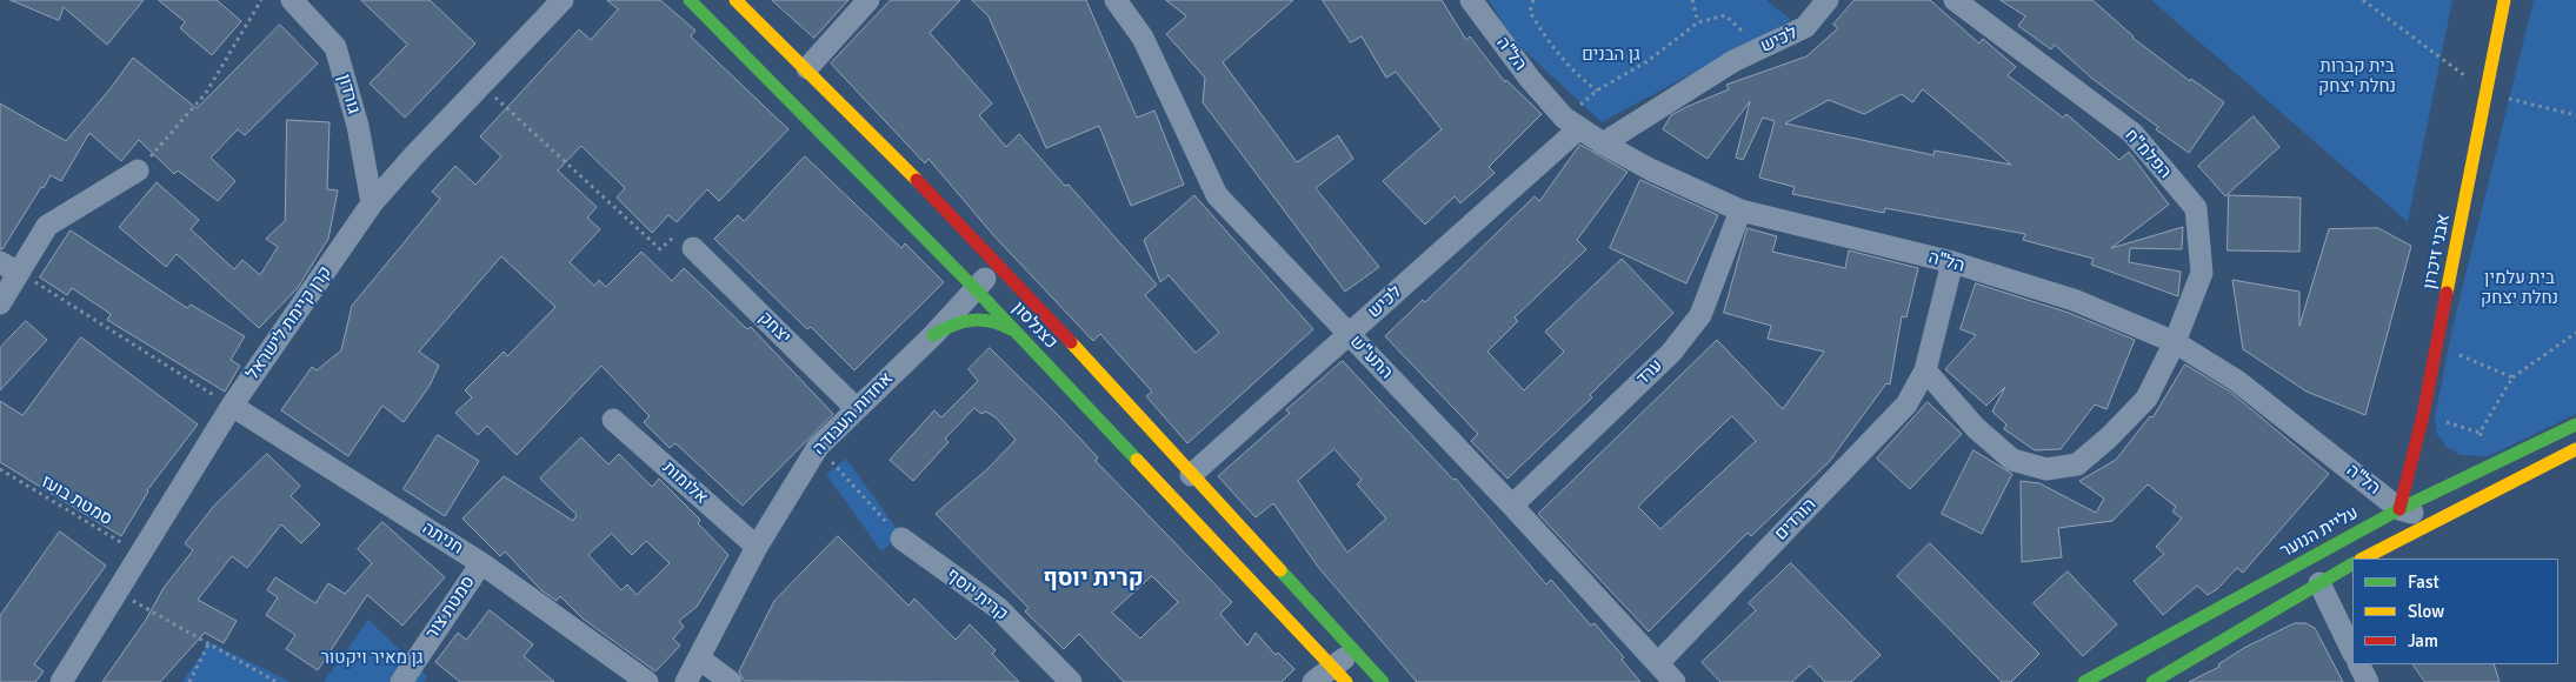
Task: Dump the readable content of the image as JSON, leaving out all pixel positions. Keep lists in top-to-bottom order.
{
  "streets": {
    "street": [
      "לכיש",
      "הל\"ה",
      "גורדון",
      "הפלמ\"ח",
      "אבני זיכרון",
      "קרן קיימת לישראל",
      "כצנלסון",
      "יצחק",
      "התע\"ש",
      "ערד",
      "אחדות העבודה",
      "אלומות",
      "הורדים",
      "עליית הנוער",
      "חניתה",
      "קרית יוסף",
      "סמטת צור"
    ],
    "path": ["סמטת בועז"]
  },
  "crossings": [
    ["לכיש", "הל\"ה"],
    ["לכיש", "כצנלסון"],
    ["לכיש", "התע\"ש"],
    ["הל\"ה", "הפלמ\"ח"],
    ["הל\"ה", "אבני זיכרון"],
    ["הל\"ה", "ערד"],
    ["הל\"ה", "הורדים"],
    ["הל\"ה", "עליית הנוער"],
    ["גורדון", "קרן קיימת לישראל"],
    ["אבני זיכרון", "עליית הנוער"],
    ["קרן קיימת לישראל", "סמטת בועז"],
    ["קרן קיימת לישראל", "חניתה"],
    ["כצנלסון", "אחדות העבודה"],
    ["יצחק", "אחדות העבודה"],
    ["התע\"ש", "ערד"],
    ["התע\"ש", "הורדים"],
    ["אחדות העבודה", "אלומות"],
    ["חניתה", "סמטת צור"]
  ],
  "districts": ["קרית יוסף"],
  "parks": [
    "גן הבנים",
    "בית קברות נחלת יצחק",
    "בית עלמין נחלת יצחק",
    "גן מאיר ויקטור"
  ],
  "legend": ["Fast", "Slow", "Jam"]
}
